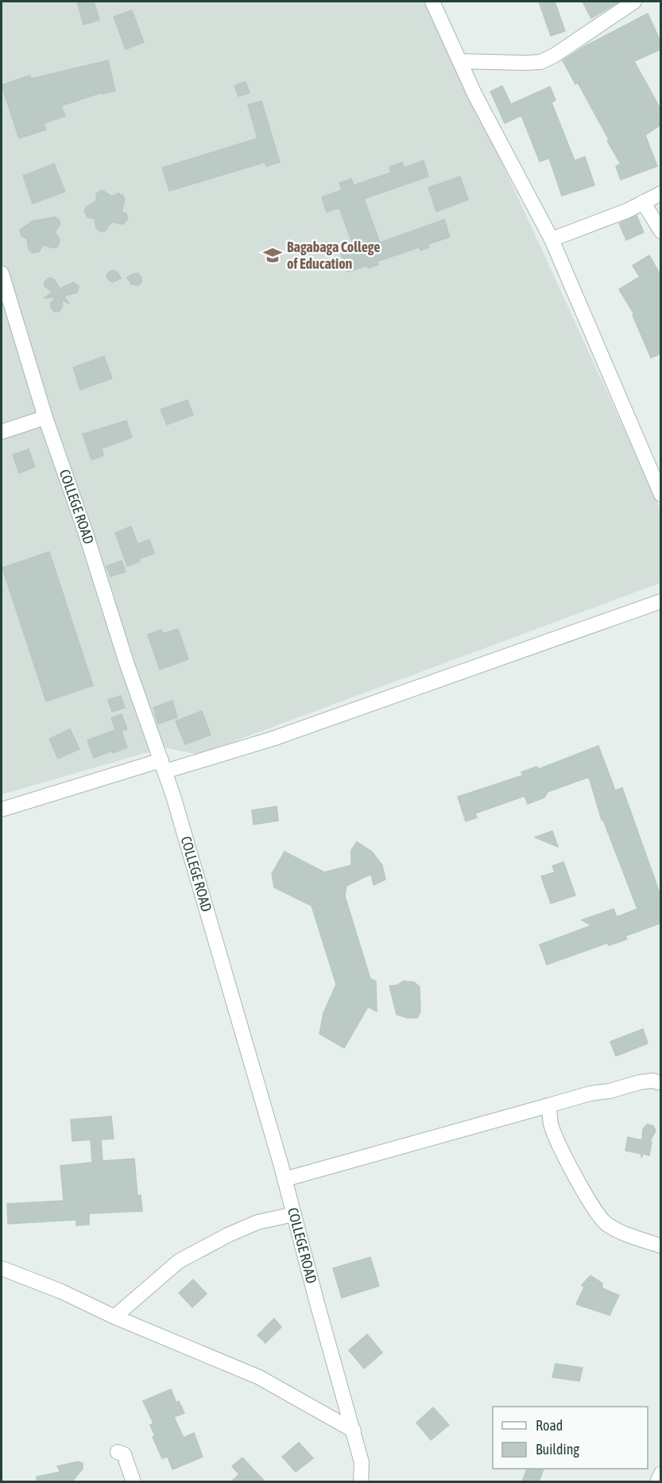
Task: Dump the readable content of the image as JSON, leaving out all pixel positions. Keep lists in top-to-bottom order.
{
  "streets": {
    "street": ["COLLEGE ROAD"]
  },
  "places": {
    "school or university": ["Bagabaga College of Education"]
  },
  "legend": ["Road", "Building"]
}
